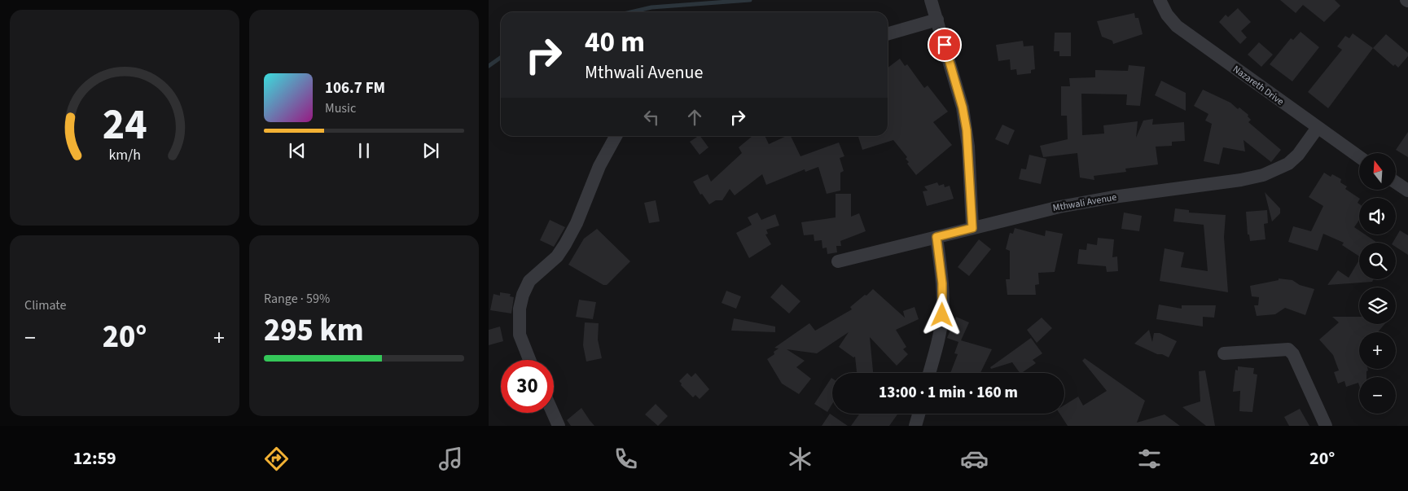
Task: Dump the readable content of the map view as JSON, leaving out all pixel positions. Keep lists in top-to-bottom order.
{
  "streets": {
    "street": ["Nazareth Drive", "Mthwali Avenue"]
  },
  "crossings": [
    ["Nazareth Drive", "Mthwali Avenue"]
  ],
  "north": "top",
  "page": {
    "turn": ["40 m", "Mthwali Avenue"],
    "song": ["106.7 FM", "Music"],
    "map_buttons": ["+", "−"],
    "tile": [
      "Climate",
      ["Range · 59%", "295 km"]
    ],
    "heat": ["−", "20°", "+"],
    "limit": "30",
    "trip": "13:00 · 1 min · 160 m",
    "tabs": ["12:59", "20°"],
    "gauge": ["24", "km/h"]
  }
}
